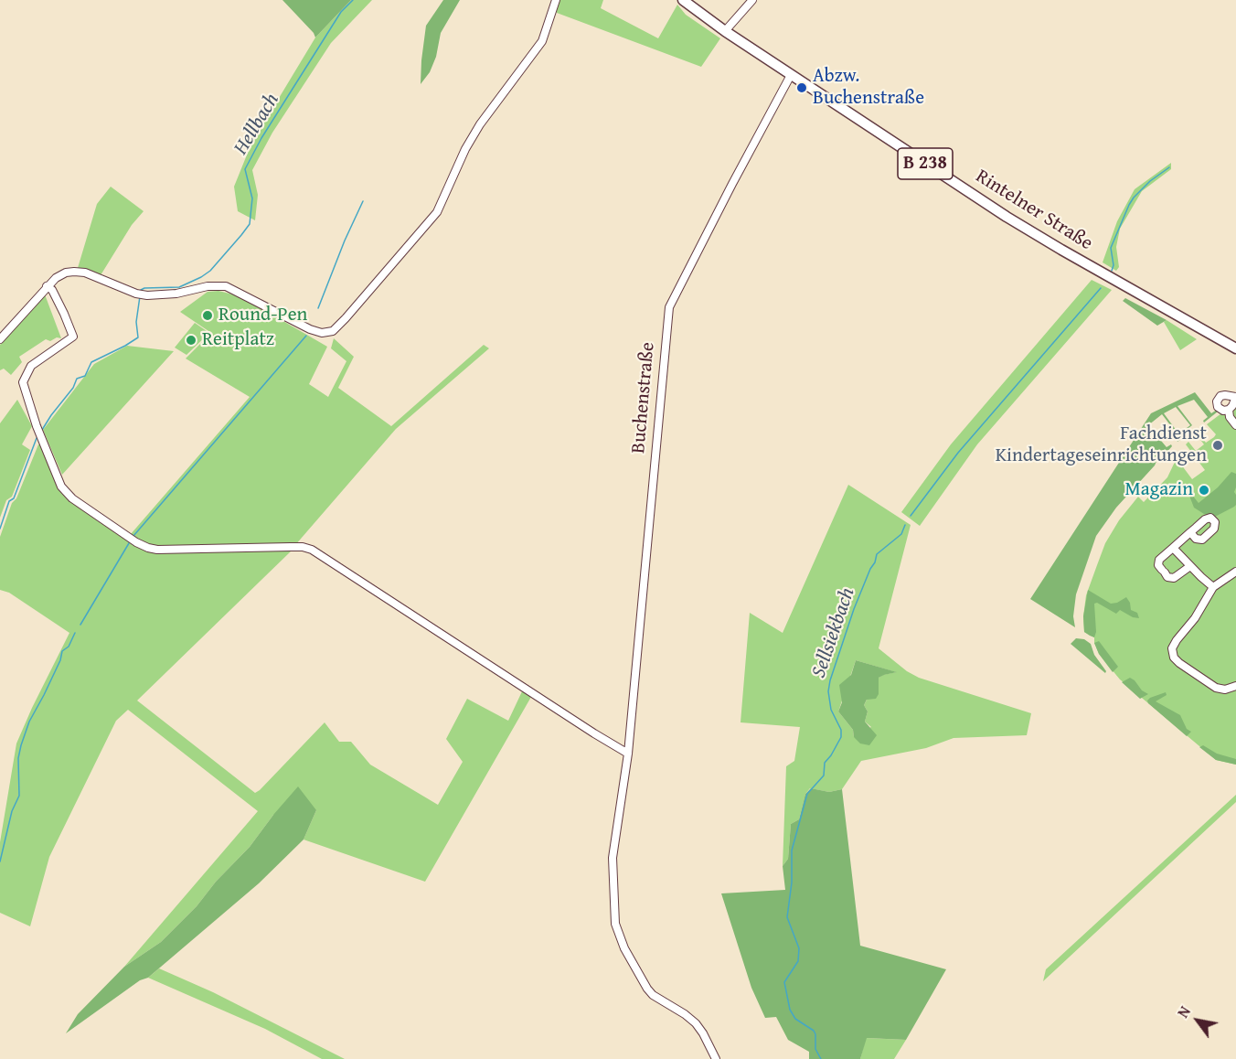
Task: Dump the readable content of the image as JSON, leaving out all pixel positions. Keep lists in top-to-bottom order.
{
  "streets": {
    "main road": ["B 238", "Rintelner Straße"],
    "street": ["Buchenstraße"]
  },
  "crossings": [
    ["Rintelner Straße", "Buchenstraße"]
  ],
  "water": ["Hellbach", "Sellsiekbach"],
  "places": [
    "Abzw. Buchenstraße",
    "Round-Pen",
    "Reitplatz",
    "Fachdienst Kindertageseinrichtungen",
    "Magazin"
  ],
  "north": "top left"
}
